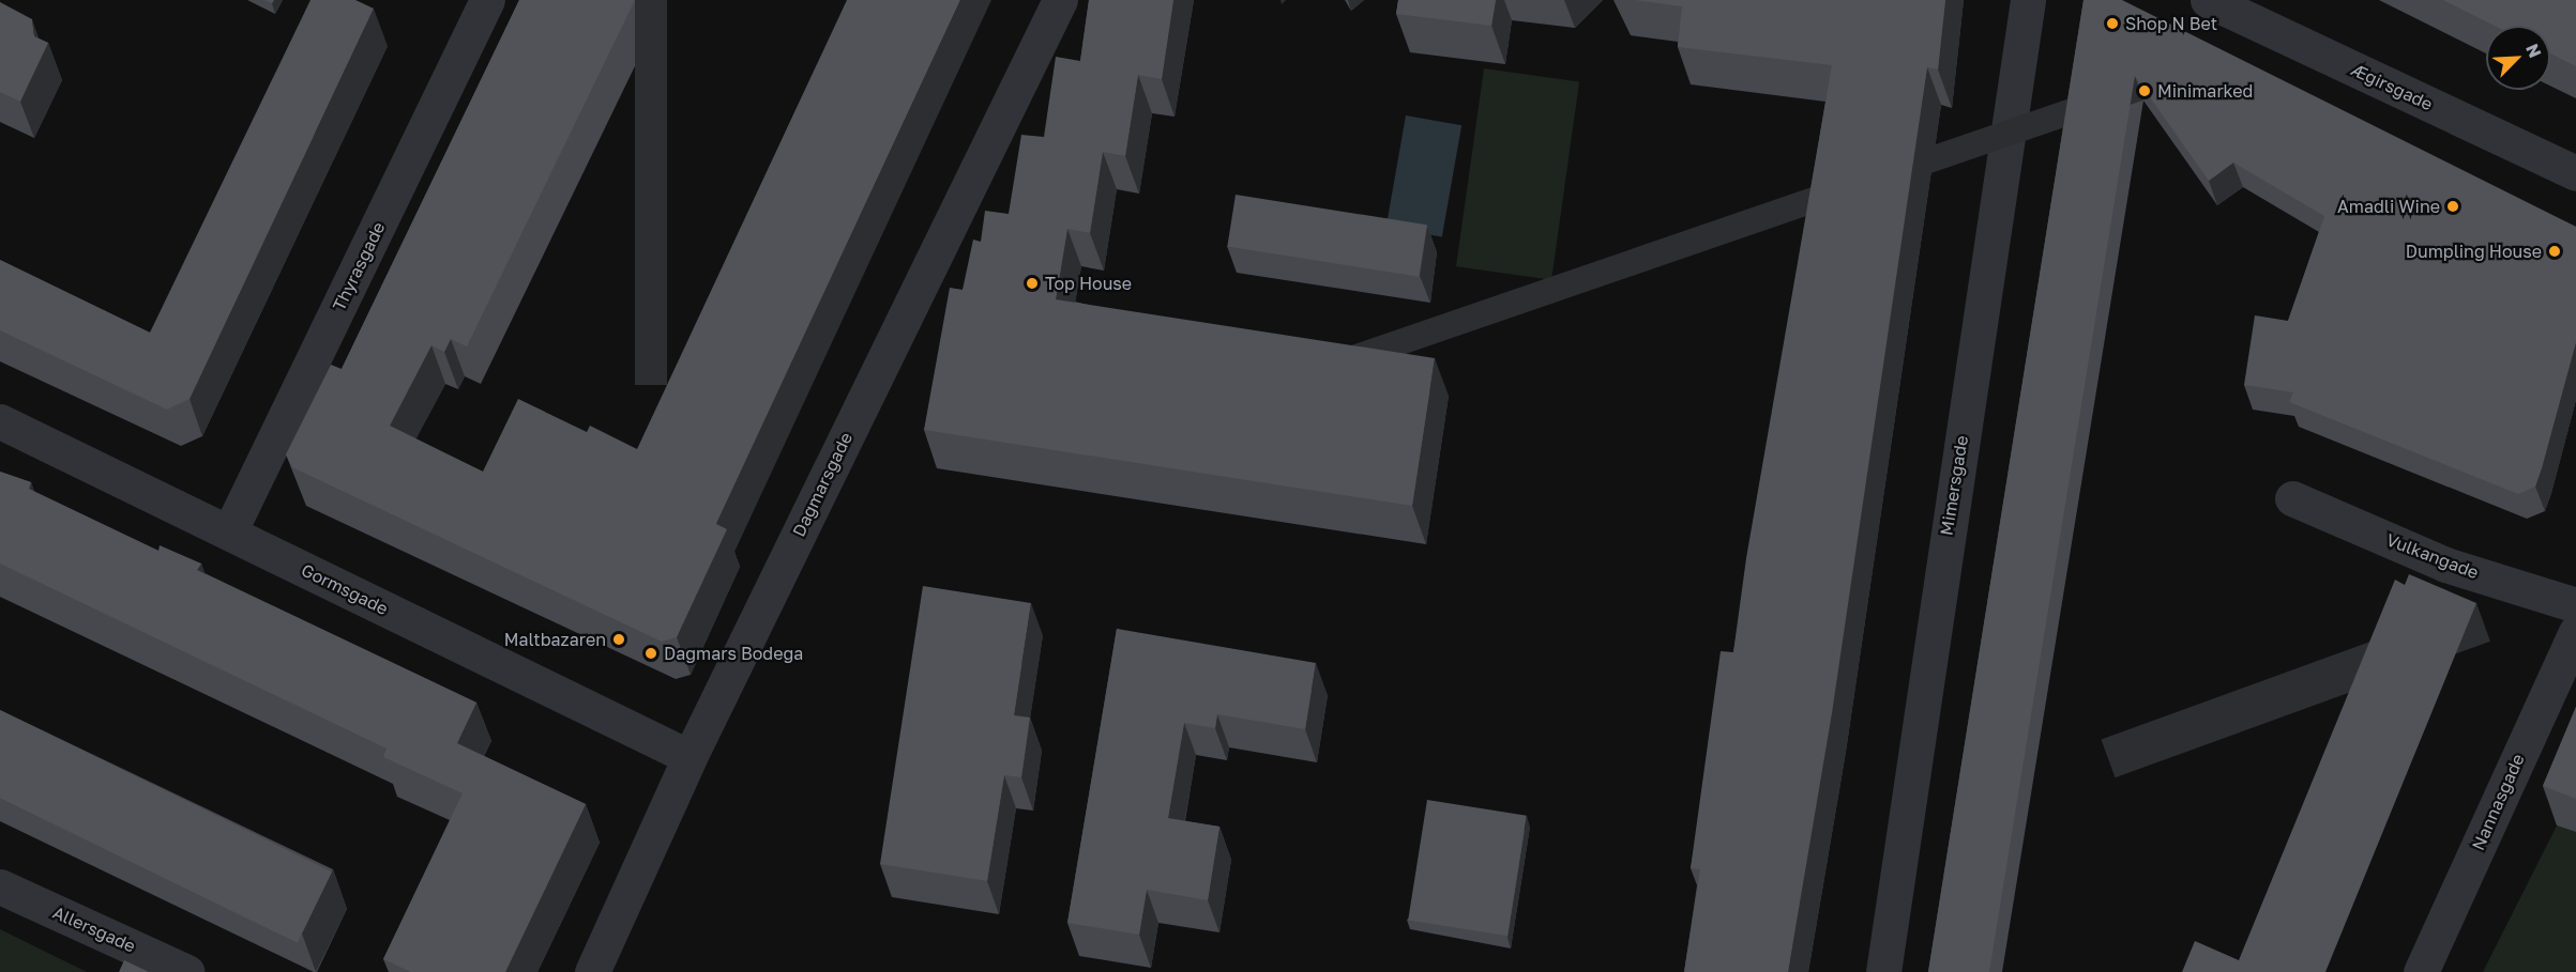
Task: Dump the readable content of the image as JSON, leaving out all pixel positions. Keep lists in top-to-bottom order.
{
  "streets": {
    "street": [
      "Ægirsgade",
      "Thyrasgade",
      "Dagmarsgade",
      "Mimersgade",
      "Vulkangade",
      "Gormsgade",
      "Nannasgade",
      "Allersgade"
    ]
  },
  "crossings": [
    ["Thyrasgade", "Gormsgade"],
    ["Dagmarsgade", "Gormsgade"]
  ],
  "places": [
    "Shop N Bet",
    "Minimarked",
    "Amadli Wine",
    "Dumpling House",
    "Top House",
    "Maltbazaren",
    "Dagmars Bodega"
  ],
  "north": "top right"
}
